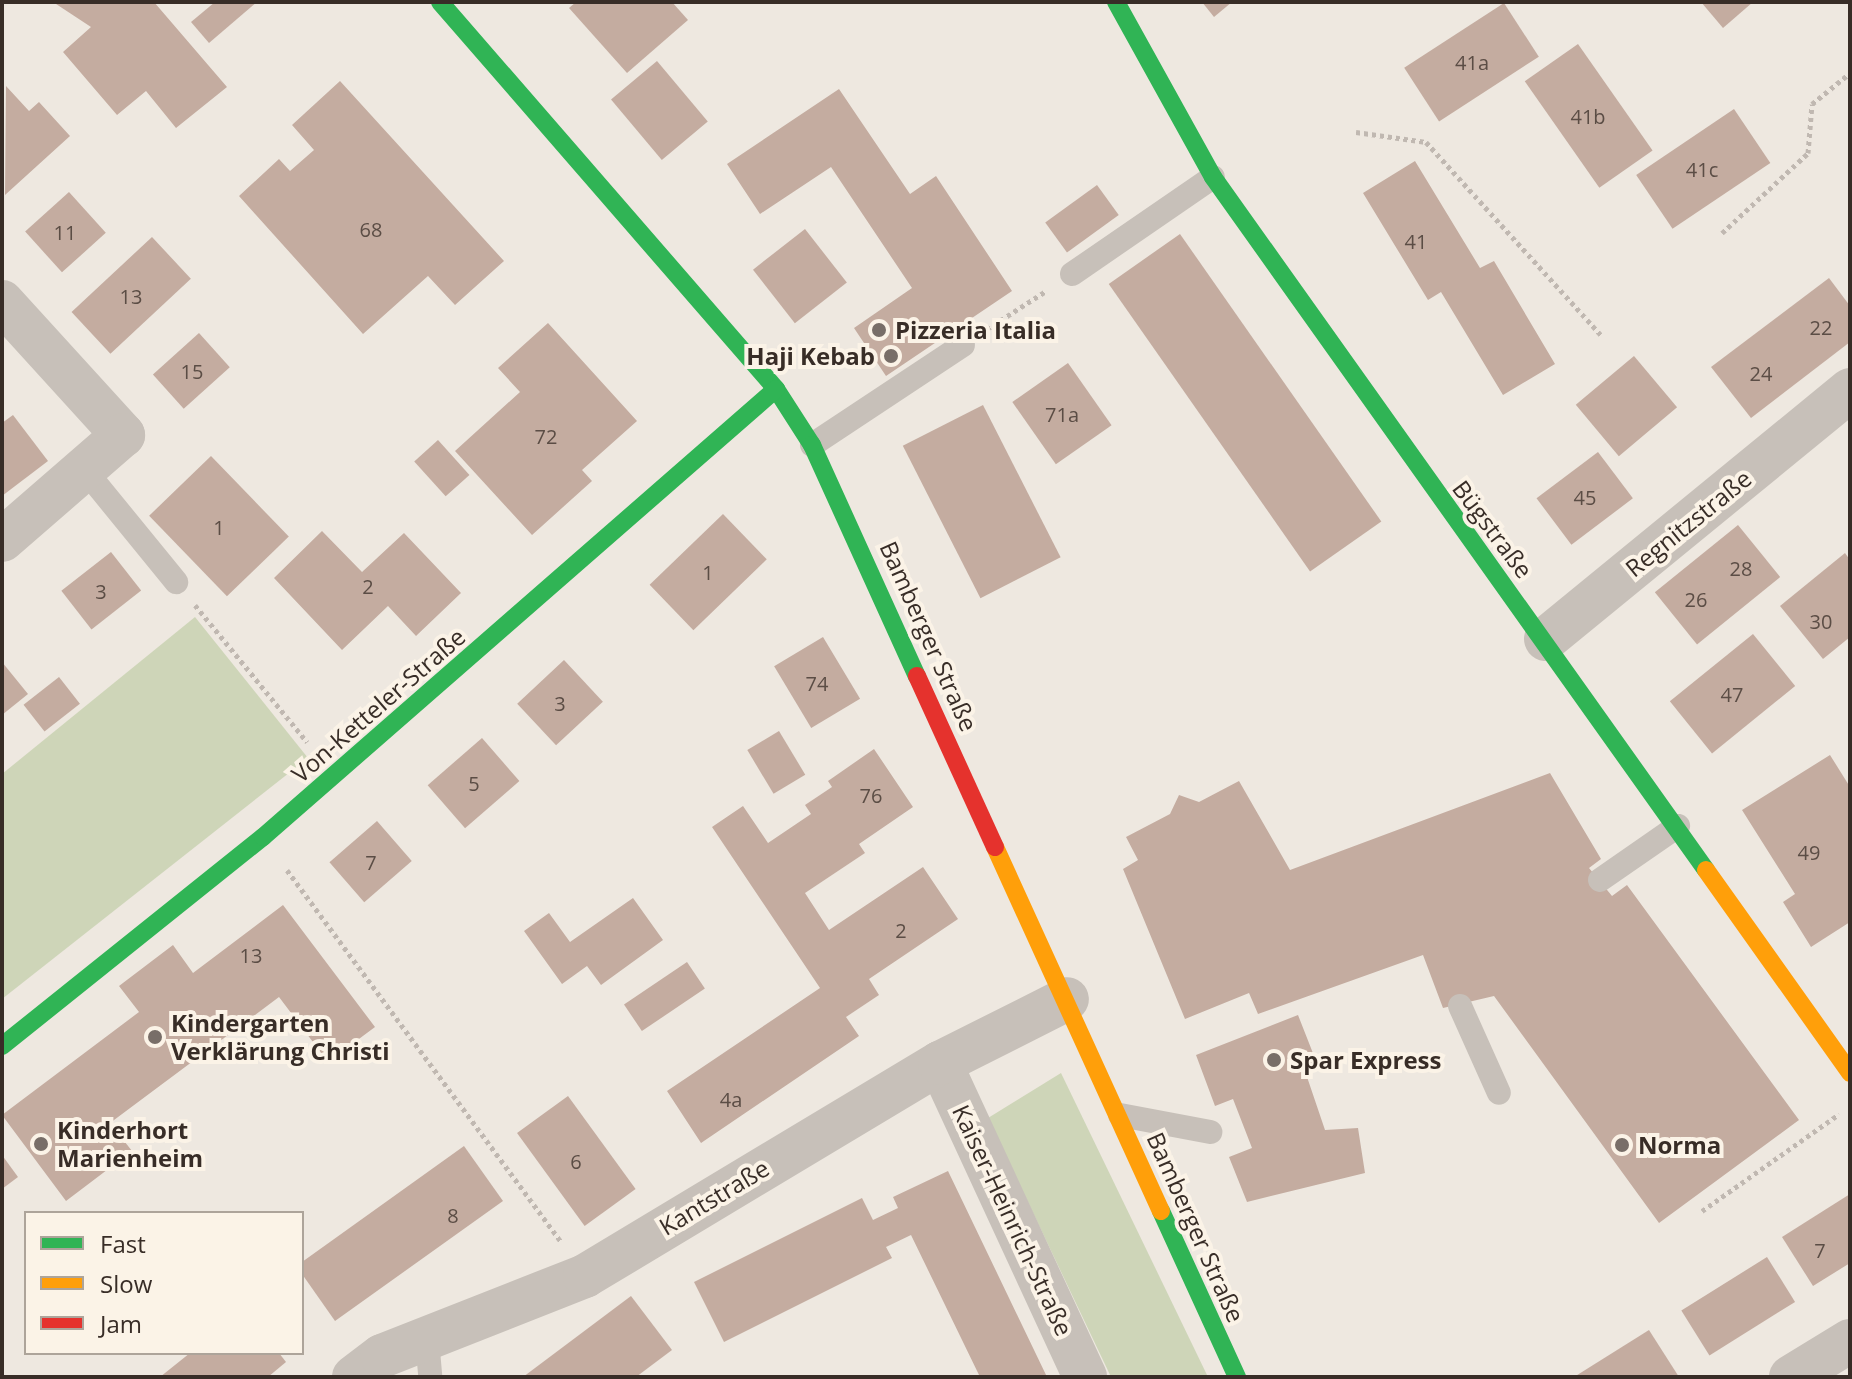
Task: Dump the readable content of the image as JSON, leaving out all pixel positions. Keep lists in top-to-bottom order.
{
  "streets": {
    "street": [
      "Regnitzstraße",
      "Bügstraße",
      "Bamberger Straße",
      "Von-Ketteler-Straße",
      "Kantstraße",
      "Kaiser-Heinrich-Straße"
    ]
  },
  "crossings": [
    ["Regnitzstraße", "Bügstraße"],
    ["Bamberger Straße", "Von-Ketteler-Straße"],
    ["Bamberger Straße", "Kantstraße"],
    ["Kantstraße", "Kaiser-Heinrich-Straße"]
  ],
  "places": [
    "Pizzeria Italia",
    "Haji Kebab",
    "Kindergarten Verklärung Christi",
    "Spar Express",
    "Kinderhort Marienheim",
    "Norma"
  ],
  "house_numbers": [
    "41a",
    "41b",
    "41c",
    "68",
    "11",
    "41",
    "13",
    "22",
    "15",
    "24",
    "71a",
    "72",
    "45",
    "1",
    "28",
    "1",
    "2",
    "3",
    "26",
    "30",
    "74",
    "47",
    "3",
    "5",
    "76",
    "49",
    "7",
    "2",
    "13",
    "4a",
    "6",
    "8",
    "7"
  ],
  "legend": ["Fast", "Slow", "Jam"]
}
